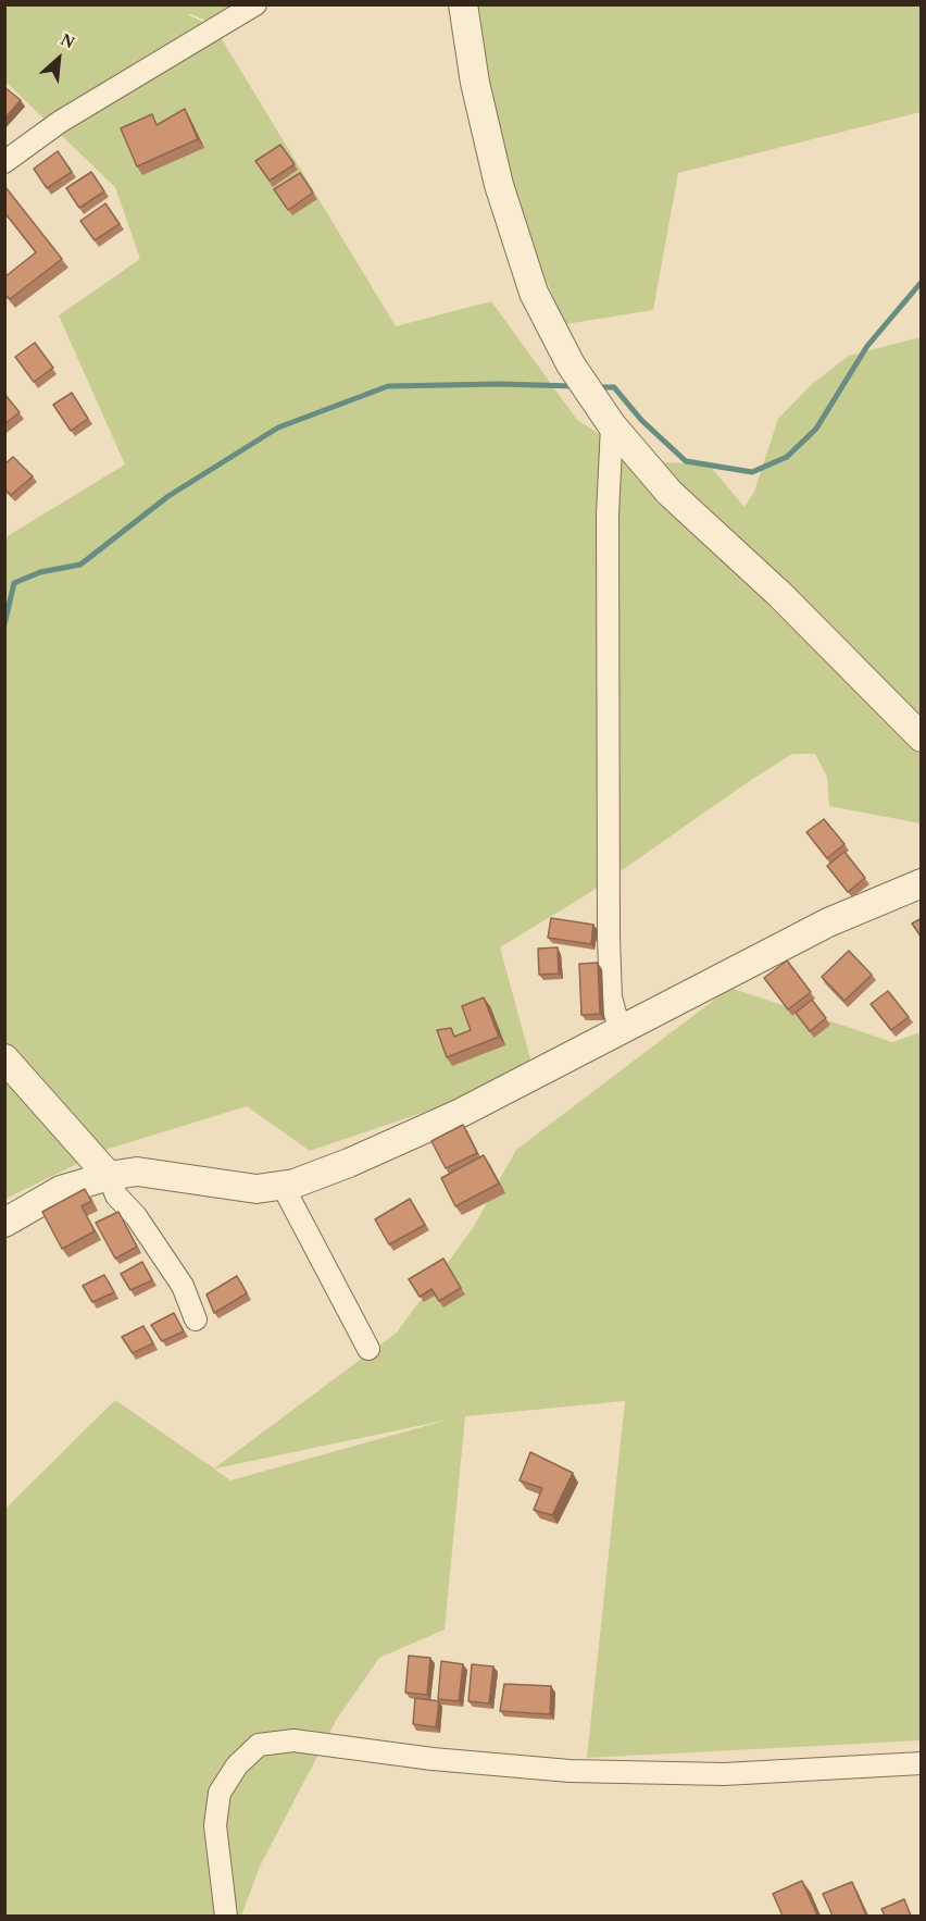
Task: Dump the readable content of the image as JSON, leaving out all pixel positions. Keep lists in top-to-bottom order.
{
  "north": "top right"
}
